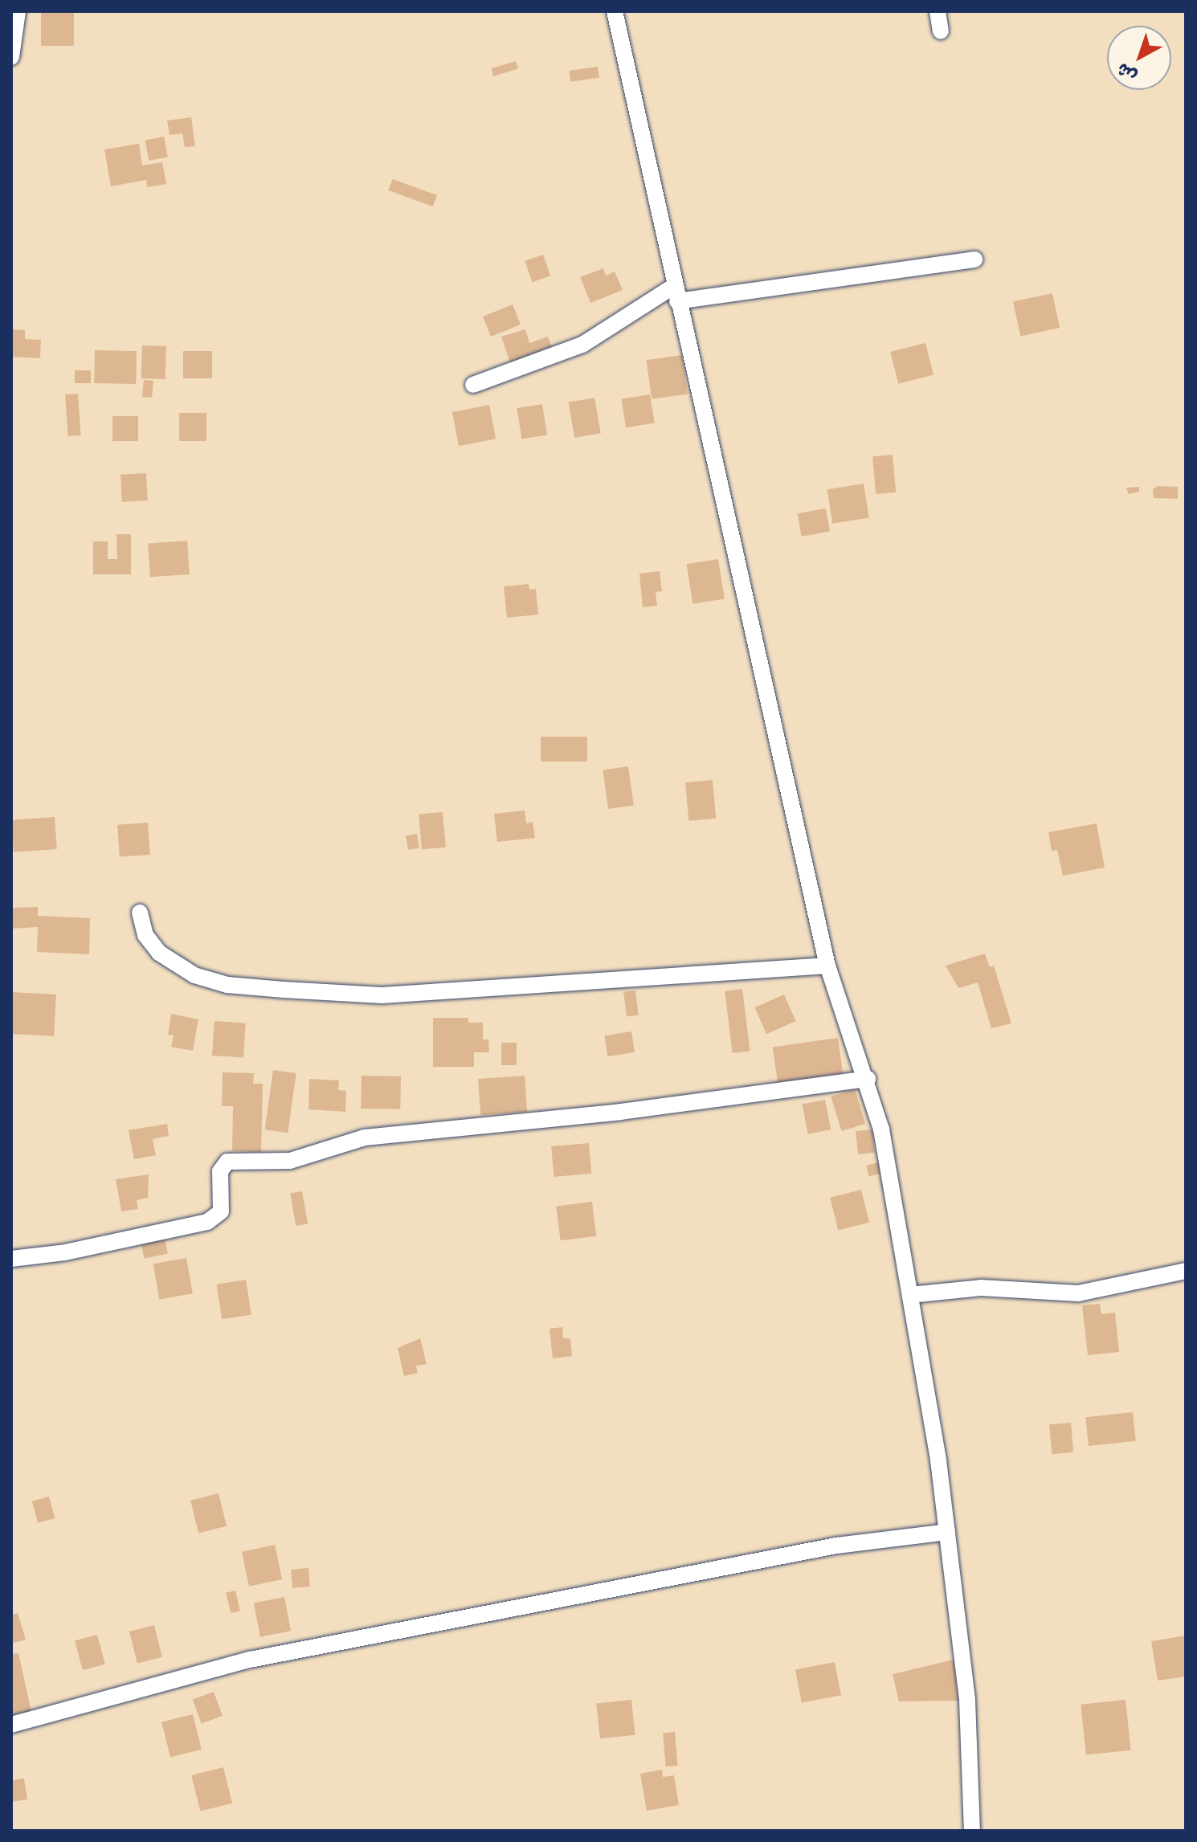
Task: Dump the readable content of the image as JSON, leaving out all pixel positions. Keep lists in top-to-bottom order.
{
  "north": "bottom left"
}
